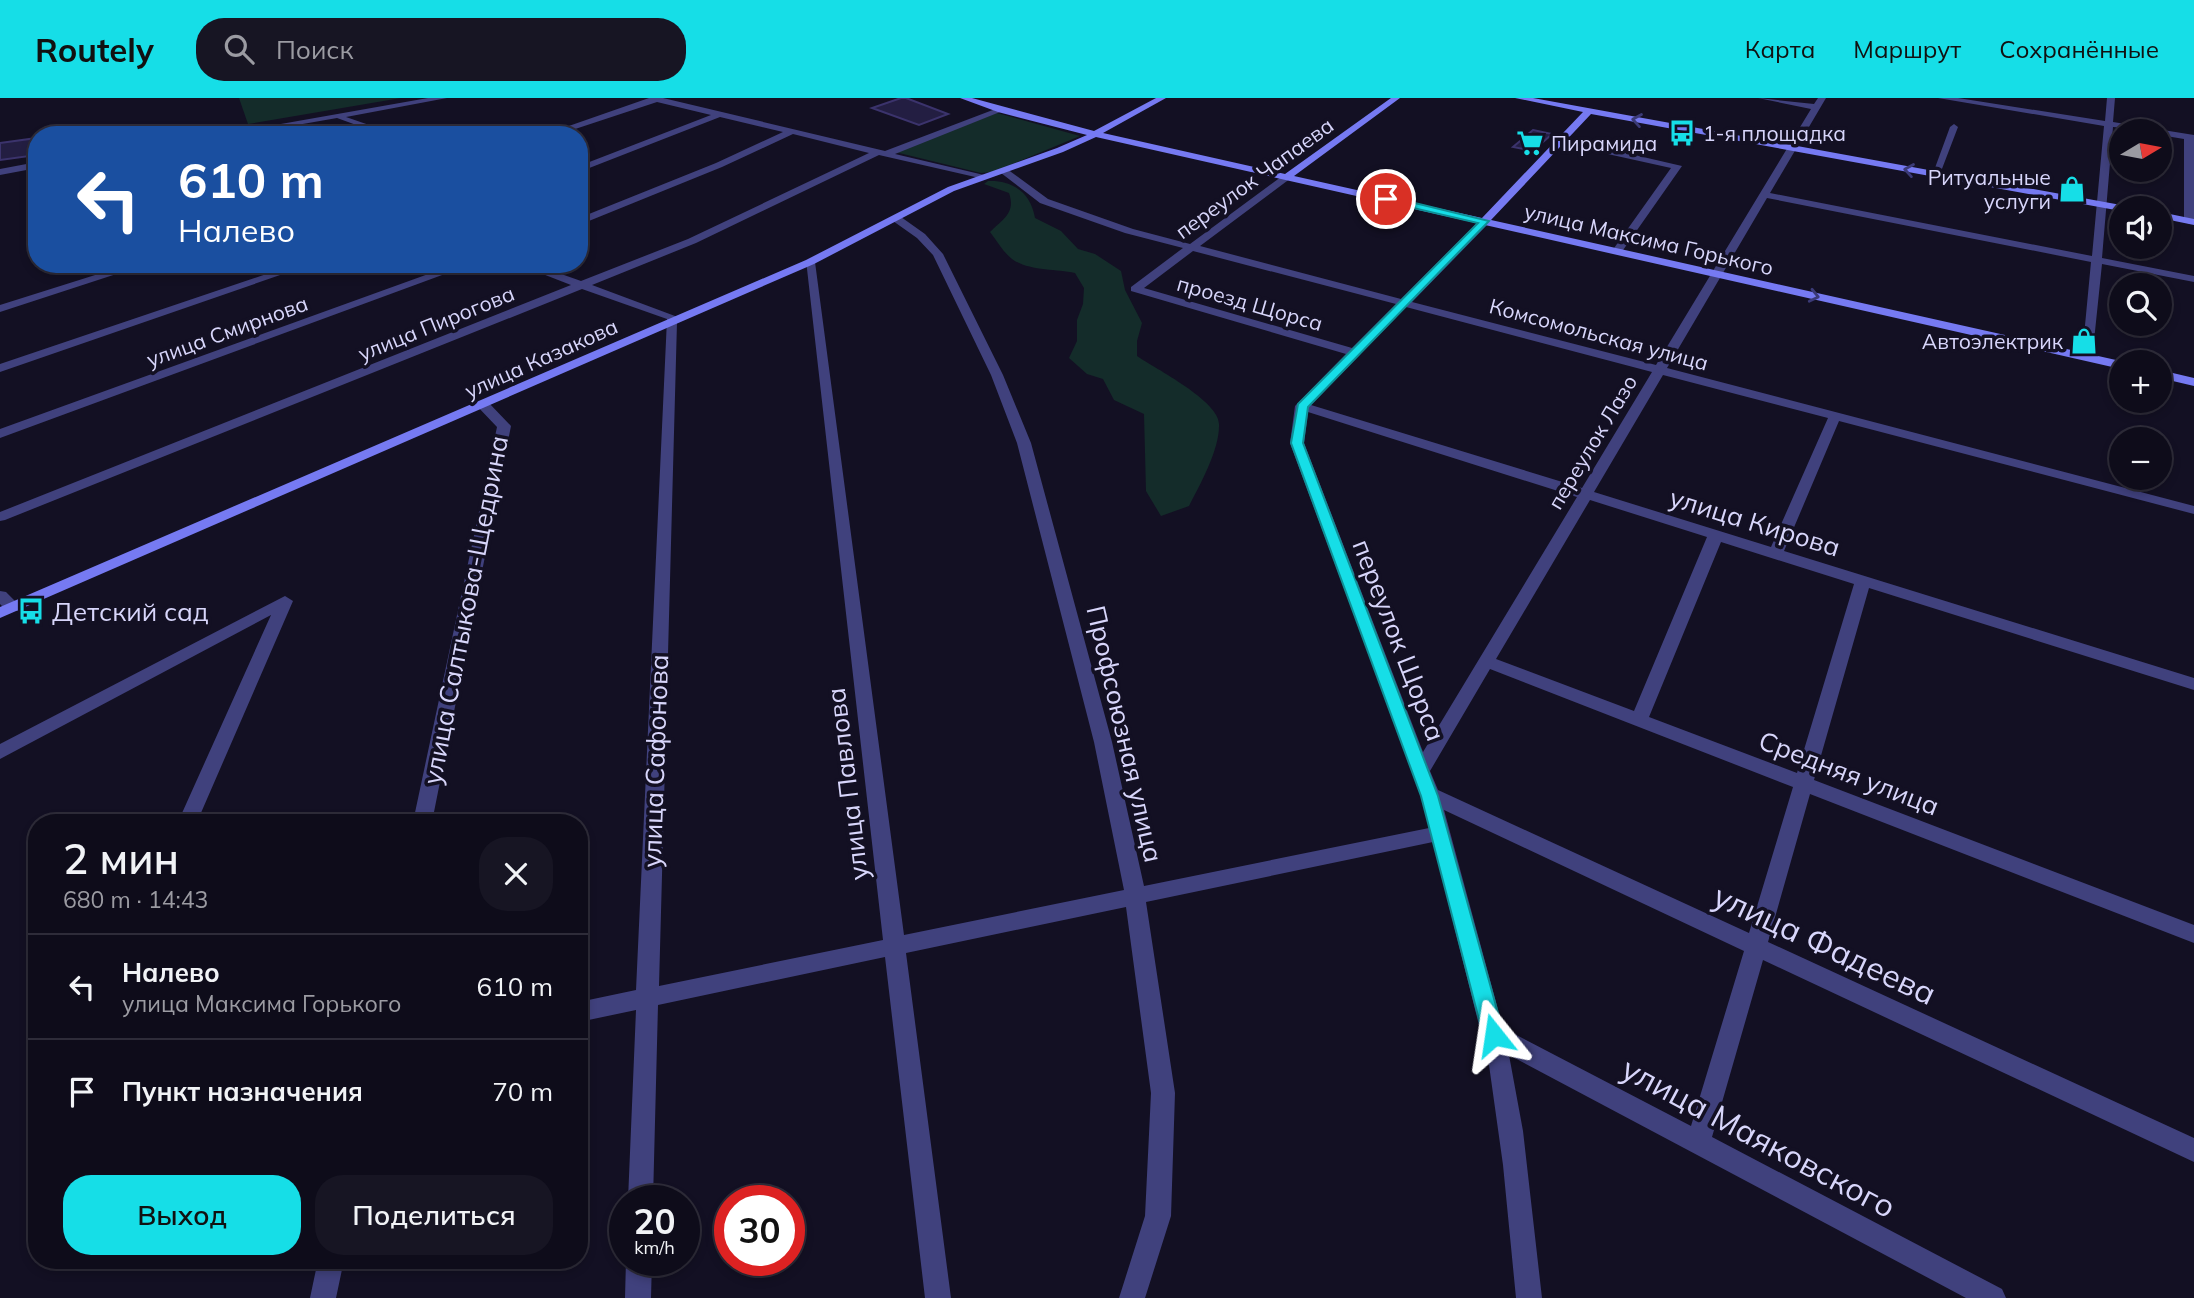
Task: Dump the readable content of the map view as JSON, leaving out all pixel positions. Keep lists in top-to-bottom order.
{
  "streets": {
    "main road": ["переулок Чапаева", "улица Максима Горького", "улица Казакова"],
    "street": [
      "проезд Щорса",
      "улица Пирогова",
      "улица Смирнова",
      "Комсомольская улица",
      "переулок Лазо",
      "улица Кирова",
      "улица Салтыкова-Щедрина",
      "переулок Щорса",
      "Профсоюзная улица",
      "улица Сафонова",
      "Средняя улица",
      "улица Павлова",
      "улица Фадеева",
      "улица Маяковского"
    ]
  },
  "crossings": [
    ["переулок Чапаева", "улица Максима Горького"],
    ["переулок Чапаева", "проезд Щорса"],
    ["переулок Чапаева", "Комсомольская улица"],
    ["улица Максима Горького", "улица Пирогова"],
    ["улица Максима Горького", "улица Казакова"],
    ["улица Максима Горького", "переулок Лазо"],
    ["Комсомольская улица", "улица Казакова"],
    ["Комсомольская улица", "переулок Лазо"],
    ["улица Казакова", "улица Салтыкова-Щедрина"],
    ["улица Казакова", "Профсоюзная улица"],
    ["улица Казакова", "улица Сафонова"],
    ["улица Казакова", "улица Павлова"],
    ["переулок Лазо", "улица Кирова"],
    ["переулок Лазо", "переулок Щорса"],
    ["переулок Лазо", "Средняя улица"],
    ["улица Кирова", "переулок Щорса"],
    ["переулок Щорса", "улица Фадеева"],
    ["переулок Щорса", "улица Маяковского"]
  ],
  "places": {
    "bus stop": ["1-я площадка", "Детский сад"],
    "supermarket": ["Пирамида"],
    "shop": ["Ритуальные услуги", "Автоэлектрик"]
  },
  "north": "right",
  "page": {
    "header": "Routely",
    "search": "Поиск",
    "nav": ["Карта", "Маршрут", "Сохранённые"],
    "map_buttons": ["+", "−"],
    "turn": ["610 m", "Налево"],
    "heading": ["2 мин", "680 m · 14:43"],
    "list": [
      {
        "name": "Налево",
        "note": "улица Максима Горького",
        "value": "610 m"
      },
      {
        "name": "Пункт назначения",
        "value": "70 m"
      }
    ],
    "buttons": ["Выход", "Поделиться"],
    "speed": "20 km/h",
    "limit": "30"
  }
}
